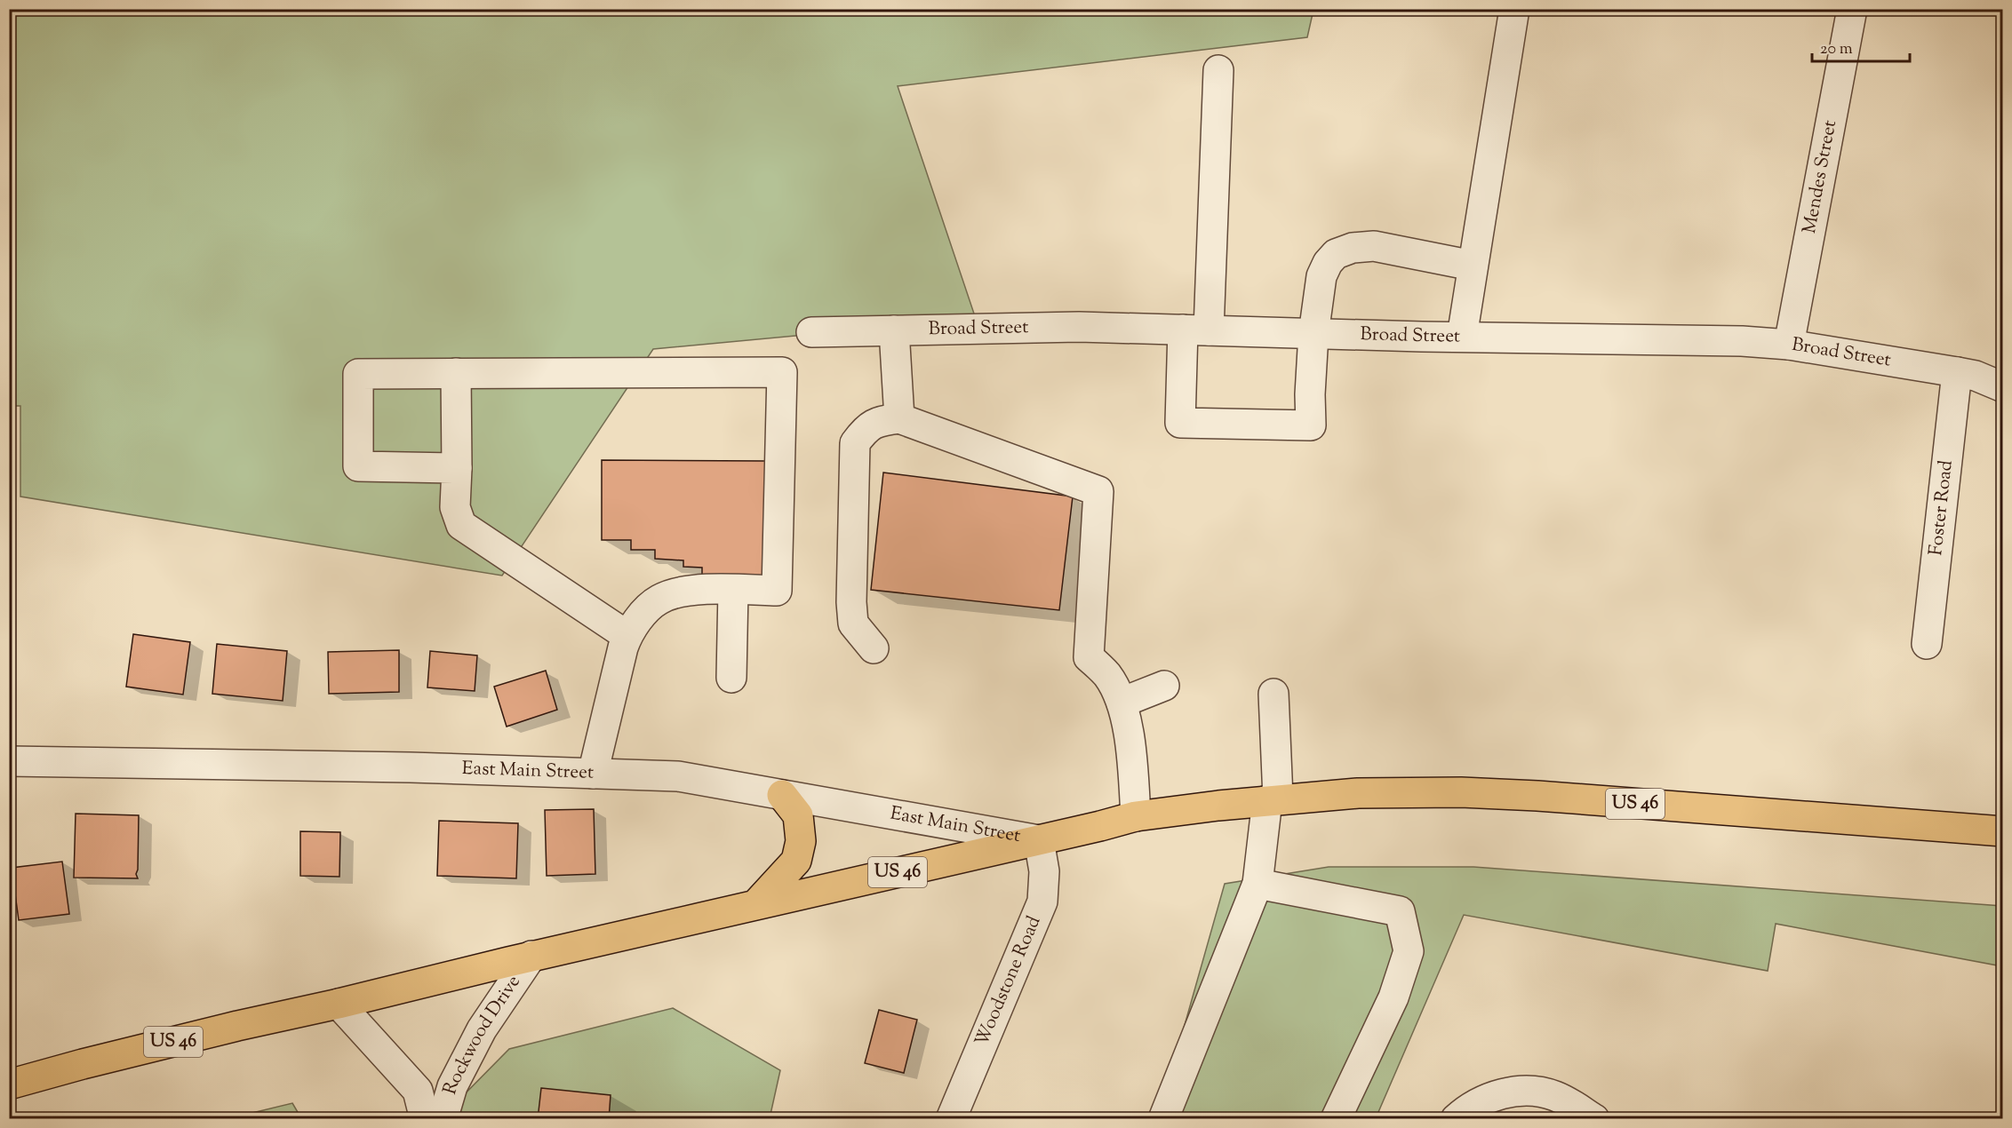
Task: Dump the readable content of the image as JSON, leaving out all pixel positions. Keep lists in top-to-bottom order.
{
  "streets": {
    "main road": ["US 46"],
    "street": [
      "Mendes Street",
      "Broad Street",
      "Foster Road",
      "East Main Street",
      "Woodstone Road",
      "Rockwood Drive"
    ]
  },
  "crossings": [
    ["Mendes Street", "Broad Street"],
    ["Broad Street", "Foster Road"],
    ["East Main Street", "US 46"],
    ["East Main Street", "Woodstone Road"],
    ["US 46", "Woodstone Road"],
    ["US 46", "Rockwood Drive"]
  ],
  "scale_bar": "20 m"
}
